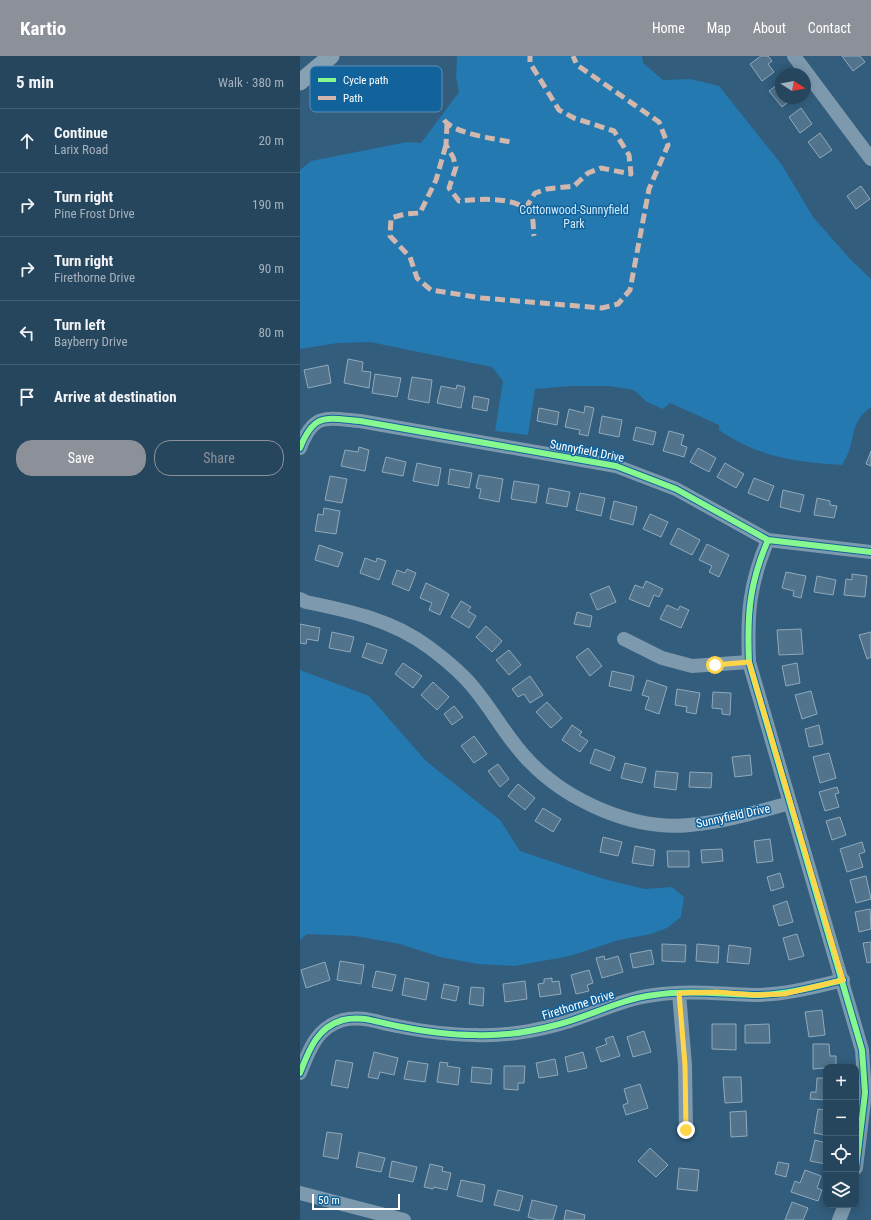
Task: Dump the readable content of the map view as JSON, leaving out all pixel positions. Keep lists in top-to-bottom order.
{
  "streets": {
    "street": ["Sunnyfield Drive", "Firethorne Drive"]
  },
  "parks": ["Cottonwood-Sunnyfield Park"],
  "legend": ["Cycle path", "Path"],
  "scale_bar": "50 m",
  "north": "right",
  "page": {
    "header": "Kartio",
    "nav": [
      "Home",
      "Map",
      "About",
      "Contact"
    ],
    "heading": ["5 min", "Walk · 380 m"],
    "list": [
      ["Continue", "Larix Road", "20 m"],
      ["Turn right", "Pine Frost Drive", "190 m"],
      ["Turn right", "Firethorne Drive", "90 m"],
      ["Turn left", "Bayberry Drive", "80 m"],
      "Arrive at destination"
    ],
    "buttons": ["Save", "Share"],
    "map_buttons": ["+", "−"],
    "scale": "50 m"
  }
}
